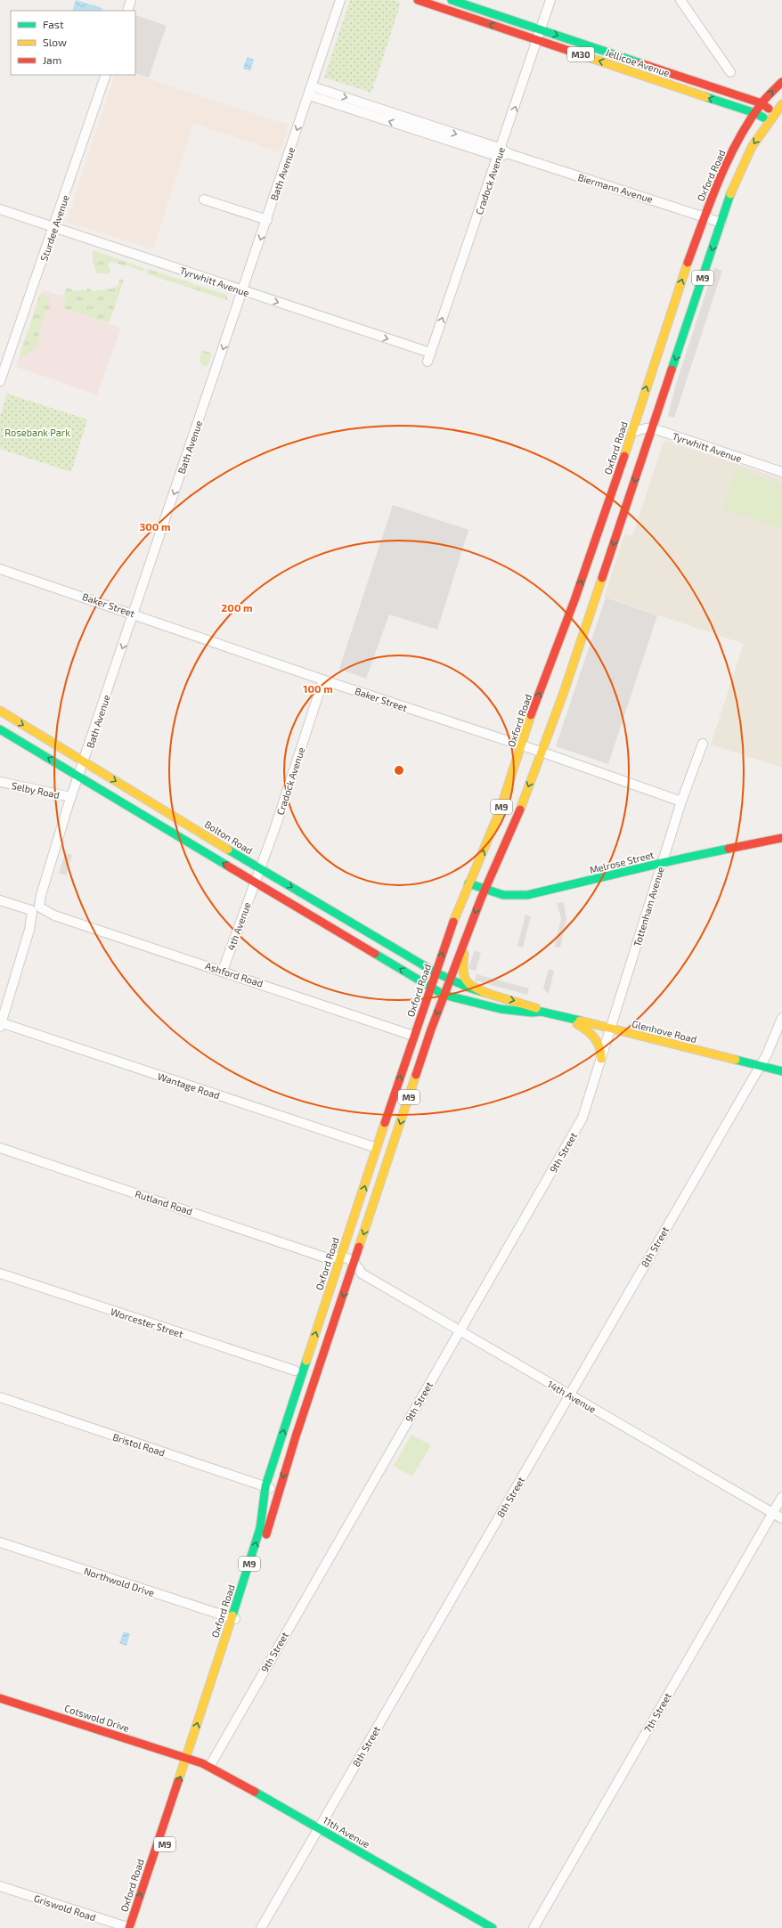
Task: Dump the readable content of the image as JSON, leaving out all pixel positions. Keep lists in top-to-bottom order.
{
  "streets": {
    "main road": [
      "M30",
      "Jellicoe Avenue",
      "Oxford Road",
      "M9",
      "Bolton Road",
      "Melrose Street",
      "Glenhove Road",
      "Cotswold Drive",
      "11th Avenue"
    ],
    "street": [
      "Bath Avenue",
      "Cradock Avenue",
      "Biermann Avenue",
      "Sturdee Avenue",
      "Tyrwhitt Avenue",
      "Baker Street",
      "Selby Road",
      "Tottenham Avenue",
      "4th Avenue",
      "Ashford Road",
      "Wantage Road",
      "9th Street",
      "Rutland Road",
      "8th Street",
      "Worcester Street",
      "14th Avenue",
      "Bristol Road",
      "Northwold Drive",
      "7th Street",
      "Griswold Road"
    ]
  },
  "crossings": [
    ["Jellicoe Avenue", "Oxford Road"],
    ["Jellicoe Avenue", "Cradock Avenue"],
    ["Bath Avenue", "Biermann Avenue"],
    ["Bath Avenue", "Tyrwhitt Avenue"],
    ["Bath Avenue", "Baker Street"],
    ["Bath Avenue", "Selby Road"],
    ["Bath Avenue", "Bolton Road"],
    ["Bath Avenue", "Ashford Road"],
    ["Bath Avenue", "Wantage Road"],
    ["Oxford Road", "Biermann Avenue"],
    ["Oxford Road", "Tyrwhitt Avenue"],
    ["Oxford Road", "Baker Street"],
    ["Oxford Road", "Bolton Road"],
    ["Oxford Road", "Melrose Street"],
    ["Oxford Road", "Ashford Road"],
    ["Oxford Road", "Glenhove Road"],
    ["Oxford Road", "Wantage Road"],
    ["Oxford Road", "Bristol Road"],
    ["Oxford Road", "Northwold Drive"],
    ["Oxford Road", "Cotswold Drive"],
    ["Oxford Road", "11th Avenue"],
    ["Oxford Road", "Griswold Road"],
    ["Cradock Avenue", "Biermann Avenue"],
    ["Cradock Avenue", "Tyrwhitt Avenue"],
    ["Cradock Avenue", "Baker Street"],
    ["Cradock Avenue", "Bolton Road"],
    ["Cradock Avenue", "4th Avenue"],
    ["Sturdee Avenue", "Tyrwhitt Avenue"],
    ["Baker Street", "Tottenham Avenue"],
    ["Bolton Road", "Glenhove Road"],
    ["Melrose Street", "Tottenham Avenue"],
    ["Tottenham Avenue", "Glenhove Road"],
    ["Tottenham Avenue", "9th Street"],
    ["4th Avenue", "Ashford Road"],
    ["Glenhove Road", "9th Street"],
    ["Glenhove Road", "8th Street"],
    ["9th Street", "14th Avenue"],
    ["9th Street", "11th Avenue"],
    ["8th Street", "14th Avenue"],
    ["8th Street", "11th Avenue"],
    ["14th Avenue", "7th Street"],
    ["Cotswold Drive", "11th Avenue"]
  ],
  "one_way": ["Bath Avenue", "Cradock Avenue"],
  "parks": ["Rosebank Park"],
  "legend": ["Fast", "Slow", "Jam"],
  "rings": ["300 m", "200 m", "100 m"]
}
